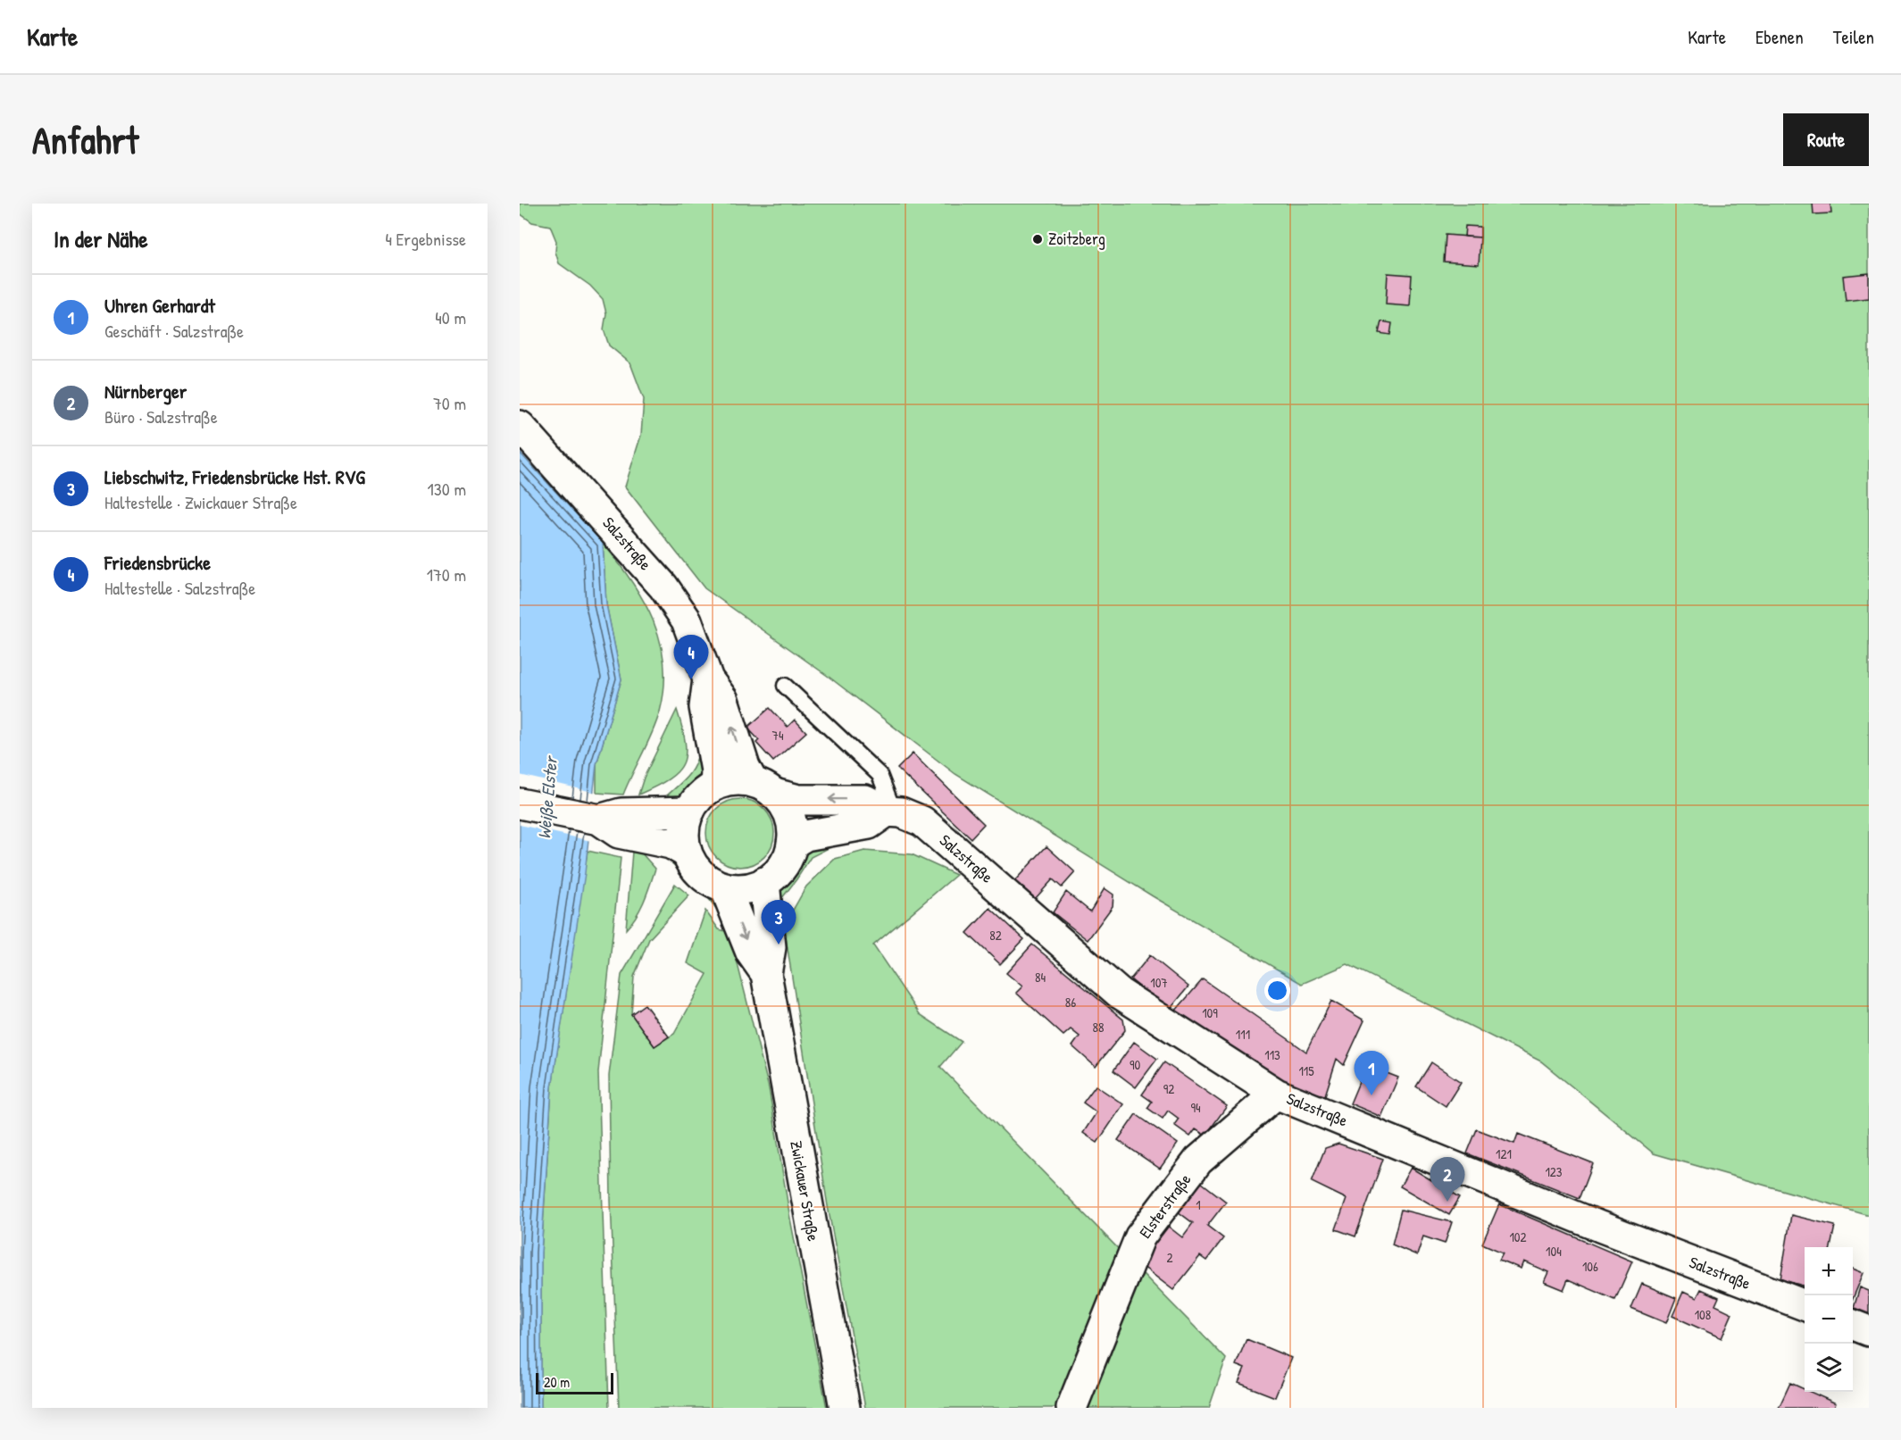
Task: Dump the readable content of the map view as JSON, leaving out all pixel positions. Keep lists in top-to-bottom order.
{
  "streets": {
    "street": ["Salzstraße", "Zwickauer Straße", "Elsterstraße"]
  },
  "crossings": [
    ["Salzstraße", "Zwickauer Straße"],
    ["Salzstraße", "Elsterstraße"]
  ],
  "water": ["Weiße Elster"],
  "places": ["Zoitzberg"],
  "house_numbers": [
    "74",
    "82",
    "84",
    "107",
    "86",
    "109",
    "88",
    "111",
    "113",
    "90",
    "115",
    "92",
    "94",
    "121",
    "123",
    "1",
    "102",
    "104",
    "2",
    "106",
    "108"
  ],
  "scale_bar": "20 m",
  "page": {
    "header": "Karte",
    "nav": ["Karte", "Ebenen", "Teilen"],
    "buttons": "Route",
    "title": "Anfahrt",
    "heading": ["In der Nähe", "4 Ergebnisse"],
    "list": [
      {
        "mark": "1",
        "name": "Uhren Gerhardt",
        "note": "Geschäft · Salzstraße",
        "value": "40 m"
      },
      {
        "mark": "2",
        "name": "Nürnberger",
        "note": "Büro · Salzstraße",
        "value": "70 m"
      },
      {
        "mark": "3",
        "name": "Liebschwitz, Friedensbrücke Hst. RVG",
        "note": "Haltestelle · Zwickauer Straße",
        "value": "130 m"
      },
      {
        "mark": "4",
        "name": "Friedensbrücke",
        "note": "Haltestelle · Salzstraße",
        "value": "170 m"
      }
    ],
    "pins": [
      "4",
      "3",
      "1",
      "2"
    ],
    "map_buttons": ["+", "−"],
    "scale": "20 m"
  }
}
